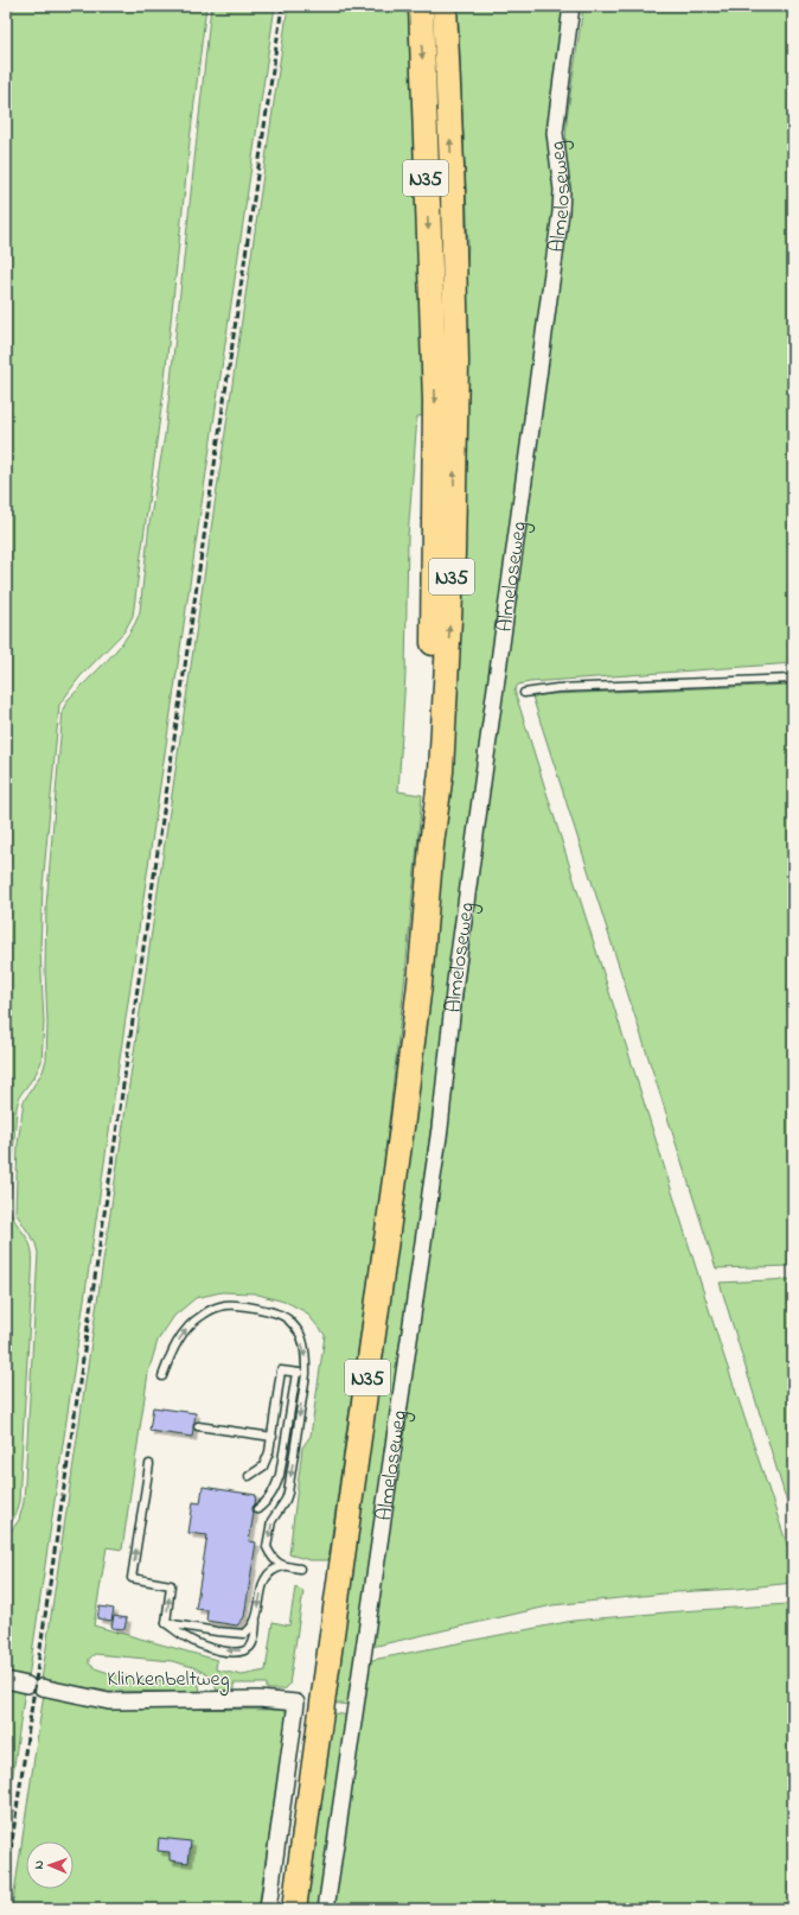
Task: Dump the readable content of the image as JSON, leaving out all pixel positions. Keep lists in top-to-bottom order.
{
  "streets": {
    "main road": ["N35", "Almeloseweg"],
    "street": ["Klinkenbeltweg"]
  },
  "crossings": [
    ["N35", "Almeloseweg"]
  ],
  "north": "left"
}
